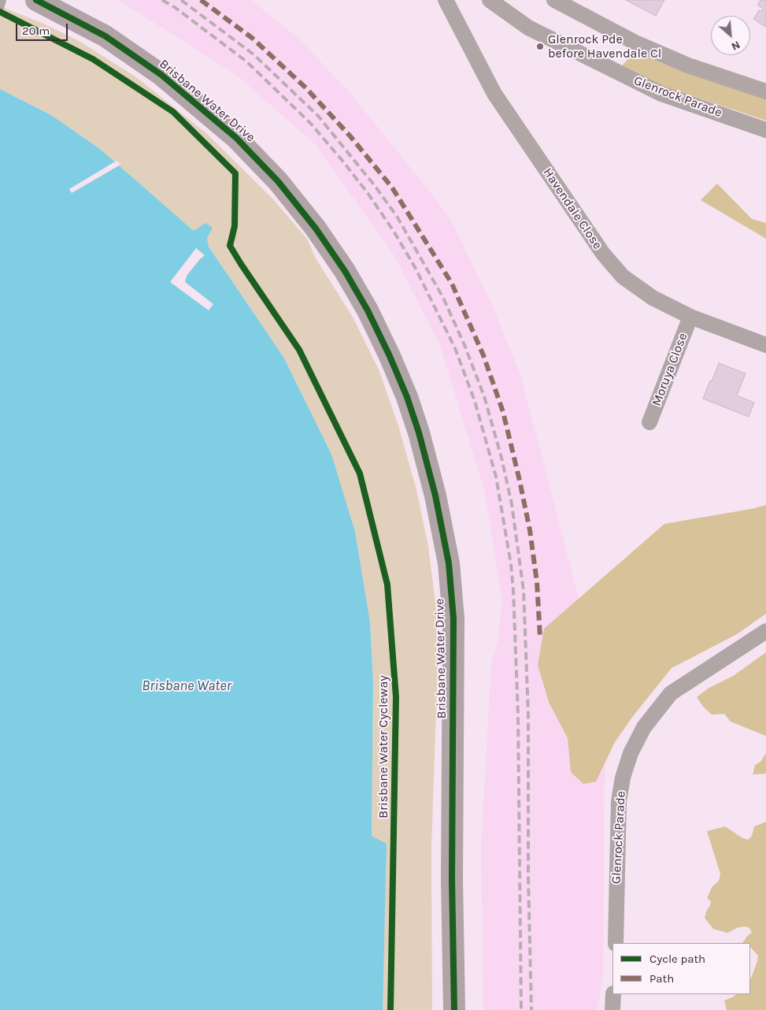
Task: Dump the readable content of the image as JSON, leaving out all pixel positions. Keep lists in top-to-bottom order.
{
  "streets": {
    "main road": ["Brisbane Water Drive"],
    "street": ["Glenrock Parade", "Havendale Close", "Moruya Close"],
    "cycle path": ["Brisbane Water Cycleway"]
  },
  "crossings": [
    ["Havendale Close", "Moruya Close"]
  ],
  "water": ["Brisbane Water"],
  "places": ["Glenrock Pde before Havendale Cl"],
  "legend": ["Cycle path", "Path"],
  "scale_bar": "20 m",
  "north": "bottom right"
}
